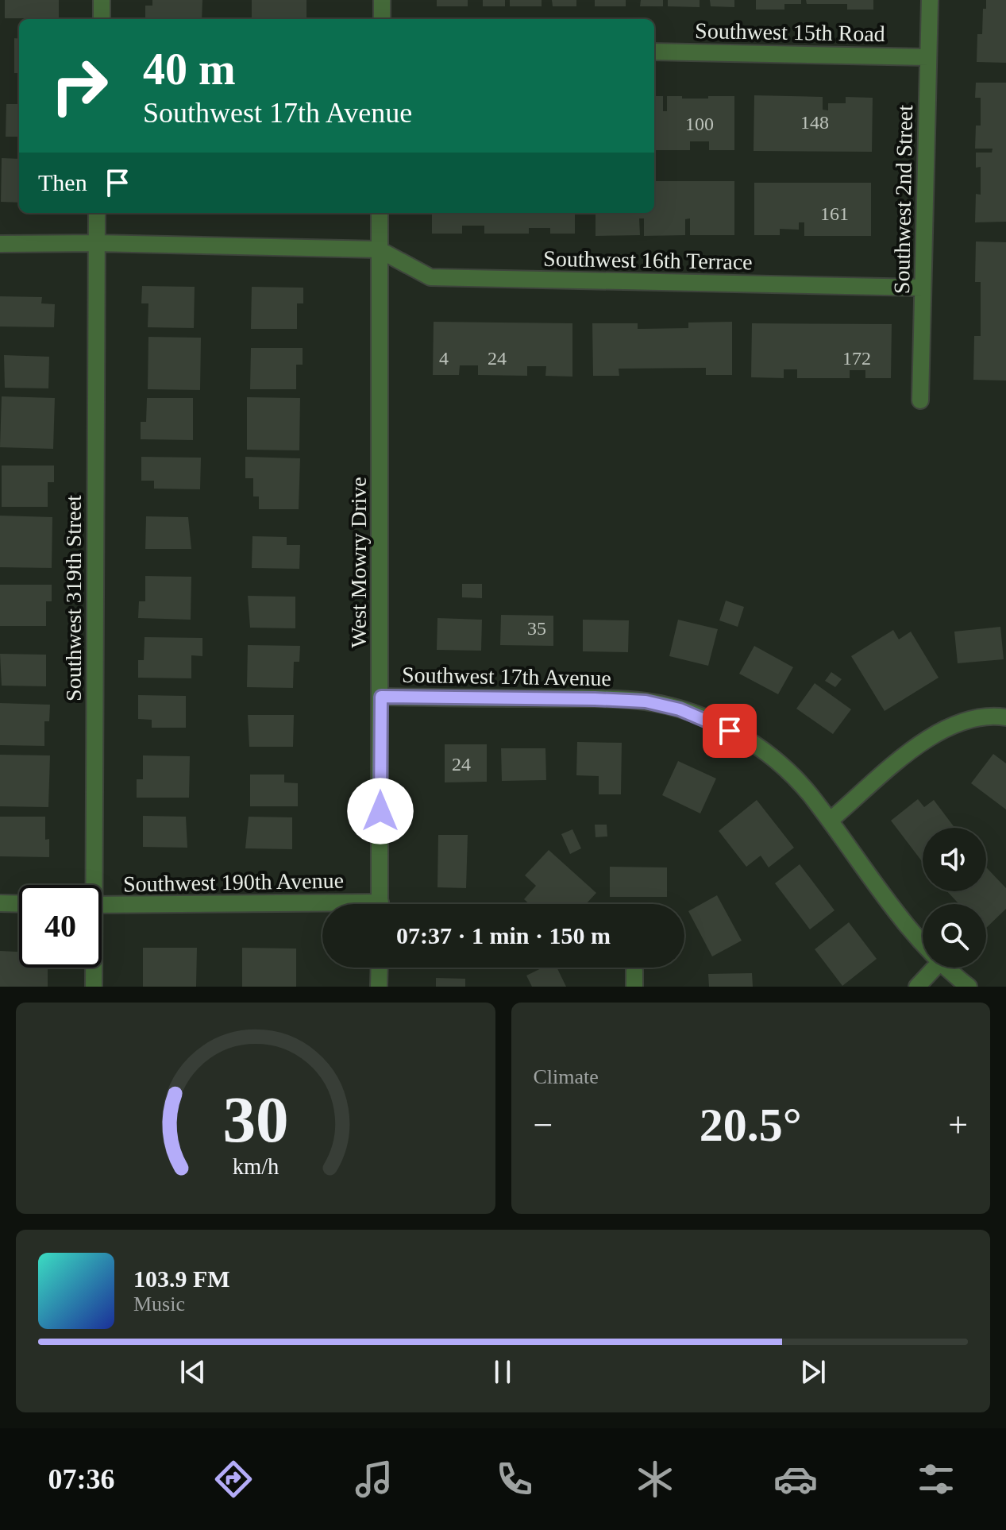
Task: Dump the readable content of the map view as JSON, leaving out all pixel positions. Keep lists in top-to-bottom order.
{
  "streets": {
    "street": [
      "Southwest 15th Road",
      "Southwest 2nd Street",
      "Southwest 16th Terrace",
      "West Mowry Drive",
      "Southwest 319th Street",
      "Southwest 17th Avenue",
      "Southwest 190th Avenue"
    ]
  },
  "crossings": [
    ["Southwest 15th Road", "Southwest 2nd Street"],
    ["Southwest 2nd Street", "Southwest 16th Terrace"],
    ["Southwest 16th Terrace", "West Mowry Drive"],
    ["West Mowry Drive", "Southwest 17th Avenue"]
  ],
  "house_numbers": [
    "148",
    "100",
    "161",
    "4",
    "24",
    "172",
    "35",
    "24"
  ],
  "page": {
    "turn": ["40 m", "Southwest 17th Avenue"],
    "then": "Then",
    "limit": "40",
    "trip": "07:37 · 1 min · 150 m",
    "tile": "Climate",
    "heat": ["−", "20.5°", "+"],
    "song": ["103.9 FM", "Music"],
    "tabs": "07:36",
    "gauge": ["30", "km/h"]
  }
}
